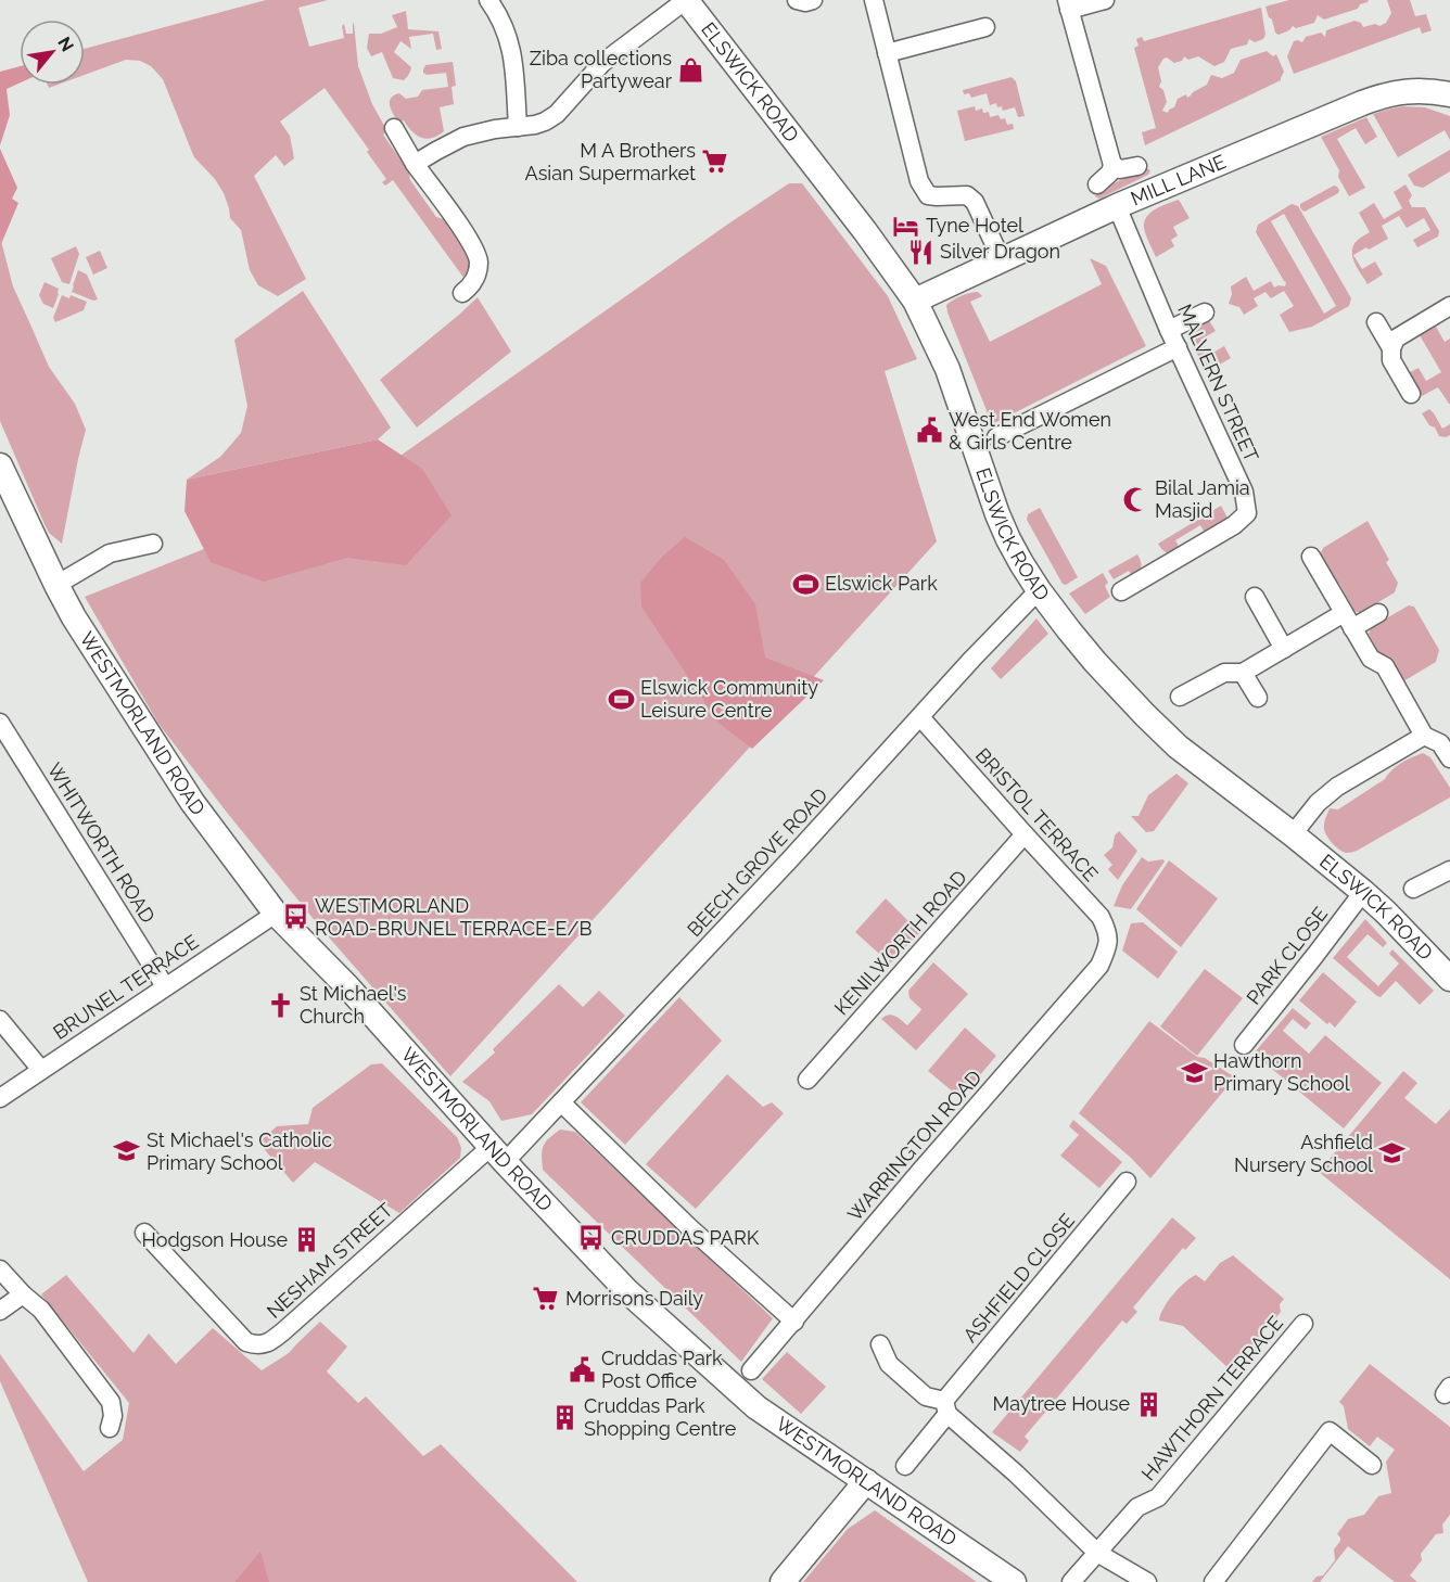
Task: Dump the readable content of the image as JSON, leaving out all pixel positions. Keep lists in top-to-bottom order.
{
  "streets": {
    "street": [
      "ELSWICK ROAD",
      "MILL LANE",
      "MALVERN STREET",
      "WESTMORLAND ROAD",
      "BRISTOL TERRACE",
      "WHITWORTH ROAD",
      "BEECH GROVE ROAD",
      "KENILWORTH ROAD",
      "PARK CLOSE",
      "BRUNEL TERRACE",
      "WARRINGTON ROAD",
      "NESHAM STREET",
      "ASHFIELD CLOSE",
      "HAWTHORN TERRACE"
    ]
  },
  "crossings": [
    ["ELSWICK ROAD", "MILL LANE"],
    ["ELSWICK ROAD", "BEECH GROVE ROAD"],
    ["ELSWICK ROAD", "PARK CLOSE"],
    ["MILL LANE", "MALVERN STREET"],
    ["WESTMORLAND ROAD", "BEECH GROVE ROAD"],
    ["WESTMORLAND ROAD", "BRUNEL TERRACE"],
    ["WESTMORLAND ROAD", "NESHAM STREET"],
    ["BRISTOL TERRACE", "BEECH GROVE ROAD"],
    ["BRISTOL TERRACE", "KENILWORTH ROAD"],
    ["BRISTOL TERRACE", "WARRINGTON ROAD"],
    ["WHITWORTH ROAD", "BRUNEL TERRACE"],
    ["BEECH GROVE ROAD", "NESHAM STREET"]
  ],
  "places": {
    "shop": ["Ziba collections Partywear"],
    "supermarket": ["M A Brothers Asian Supermarket", "Morrisons Daily"],
    "hotel": ["Tyne Hotel"],
    "restaurant": ["Silver Dragon"],
    "public building": ["West End Women & Girls Centre", "Cruddas Park Post Office"],
    "mosque": ["Bilal Jamia Masjid"],
    "sports": ["Elswick Park", "Elswick Community Leisure Centre"],
    "bus stop": ["WESTMORLAND ROAD-BRUNEL TERRACE-E/B", "CRUDDAS PARK"],
    "church": ["St Michael's Church"],
    "school or university": ["Hawthorn Primary School", "St Michael's Catholic Primary School", "Ashfield Nursery School"],
    "building": ["Hodgson House", "Maytree House", "Cruddas Park Shopping Centre"]
  },
  "north": "top right"
}
